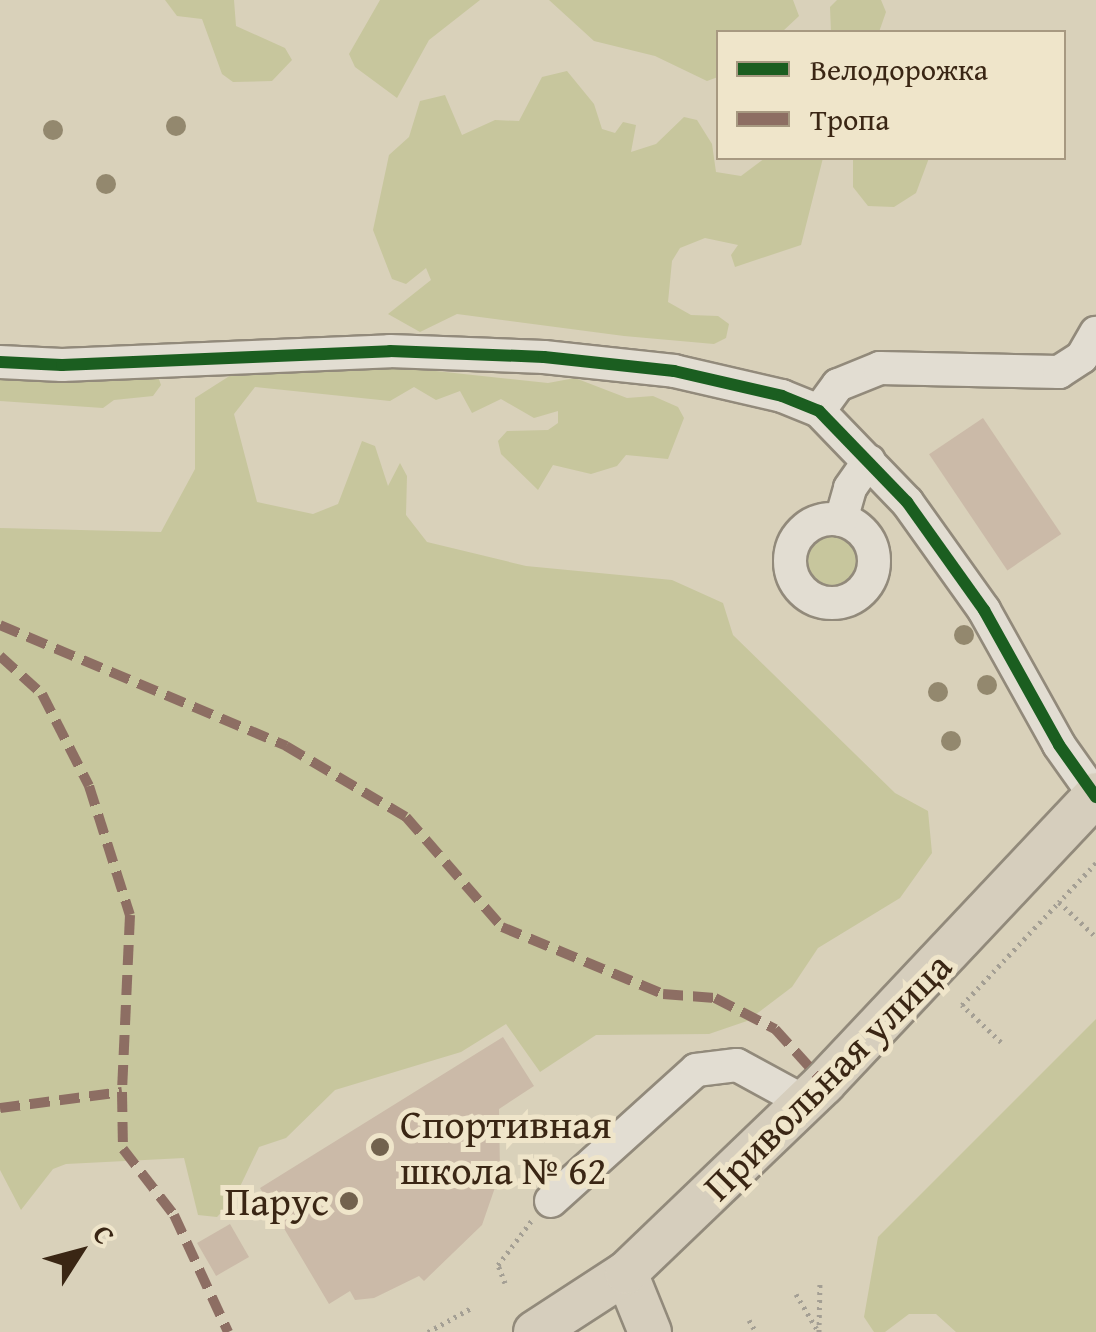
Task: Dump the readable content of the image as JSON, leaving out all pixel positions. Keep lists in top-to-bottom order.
{
  "streets": {
    "main road": ["Привольная улица"]
  },
  "places": ["Спортивная школа № 62", "Парус"],
  "legend": ["Велодорожка", "Тропа"],
  "north": "top right"
}
